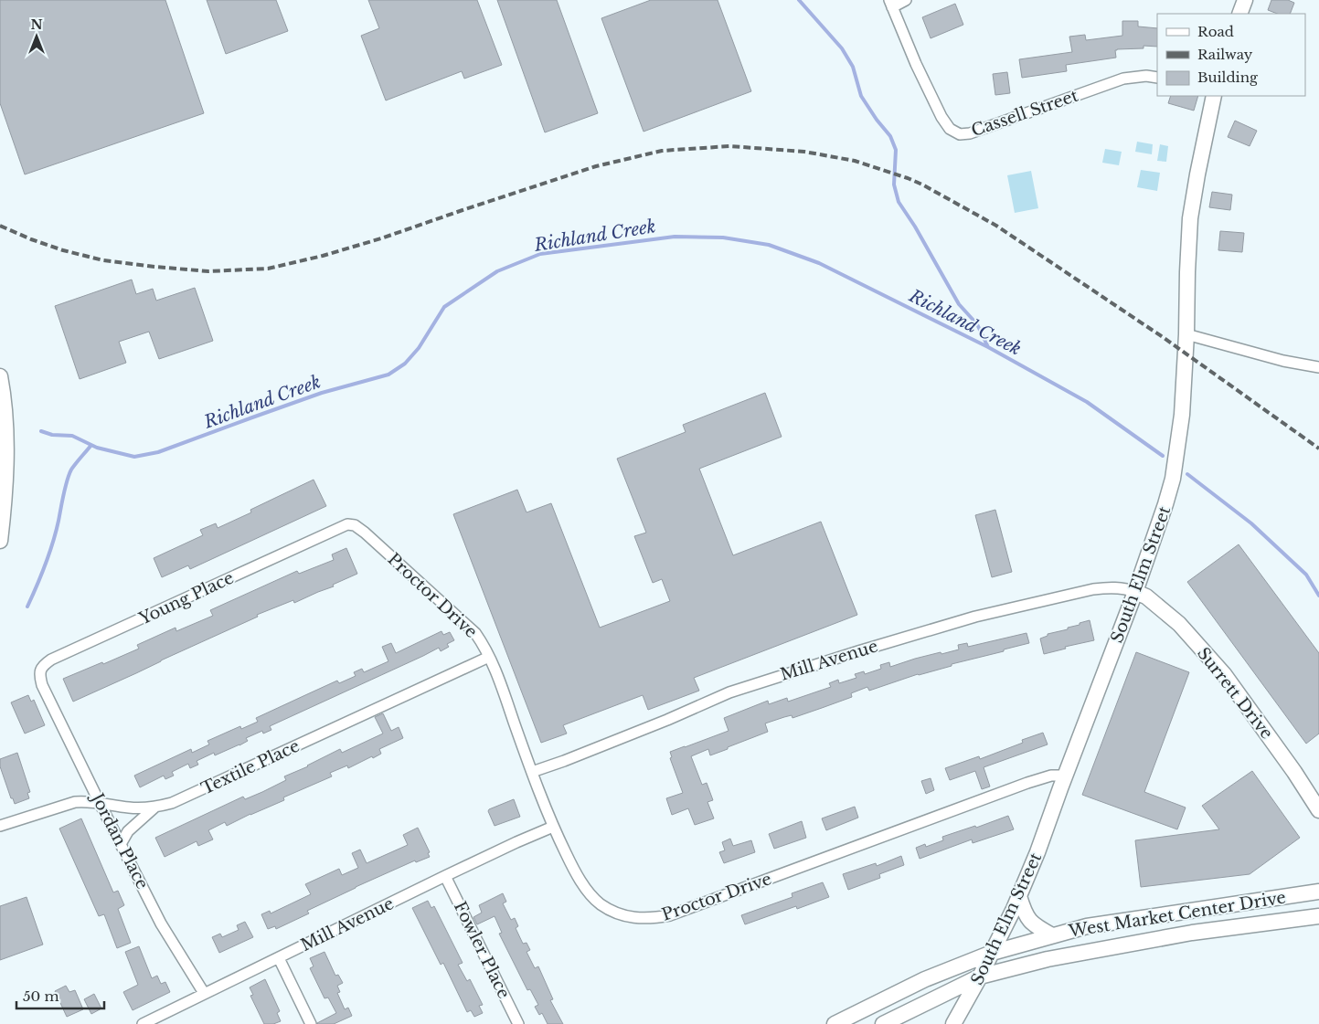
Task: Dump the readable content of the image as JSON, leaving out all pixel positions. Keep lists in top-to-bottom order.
{
  "streets": {
    "street": [
      "Cassell Street",
      "South Elm Street",
      "Proctor Drive",
      "Young Place",
      "Mill Avenue",
      "Surrett Drive",
      "Textile Place",
      "Jordan Place",
      "West Market Center Drive",
      "Fowler Place"
    ]
  },
  "crossings": [
    ["South Elm Street", "Proctor Drive"],
    ["South Elm Street", "Mill Avenue"],
    ["South Elm Street", "Surrett Drive"],
    ["South Elm Street", "West Market Center Drive"],
    ["Proctor Drive", "Young Place"],
    ["Proctor Drive", "Mill Avenue"],
    ["Proctor Drive", "Textile Place"],
    ["Young Place", "Jordan Place"],
    ["Mill Avenue", "Surrett Drive"],
    ["Mill Avenue", "Jordan Place"],
    ["Mill Avenue", "Fowler Place"],
    ["Textile Place", "Jordan Place"]
  ],
  "water": ["Richland Creek"],
  "legend": ["Road", "Railway", "Building"],
  "scale_bar": "50 m",
  "north": "top"
}
